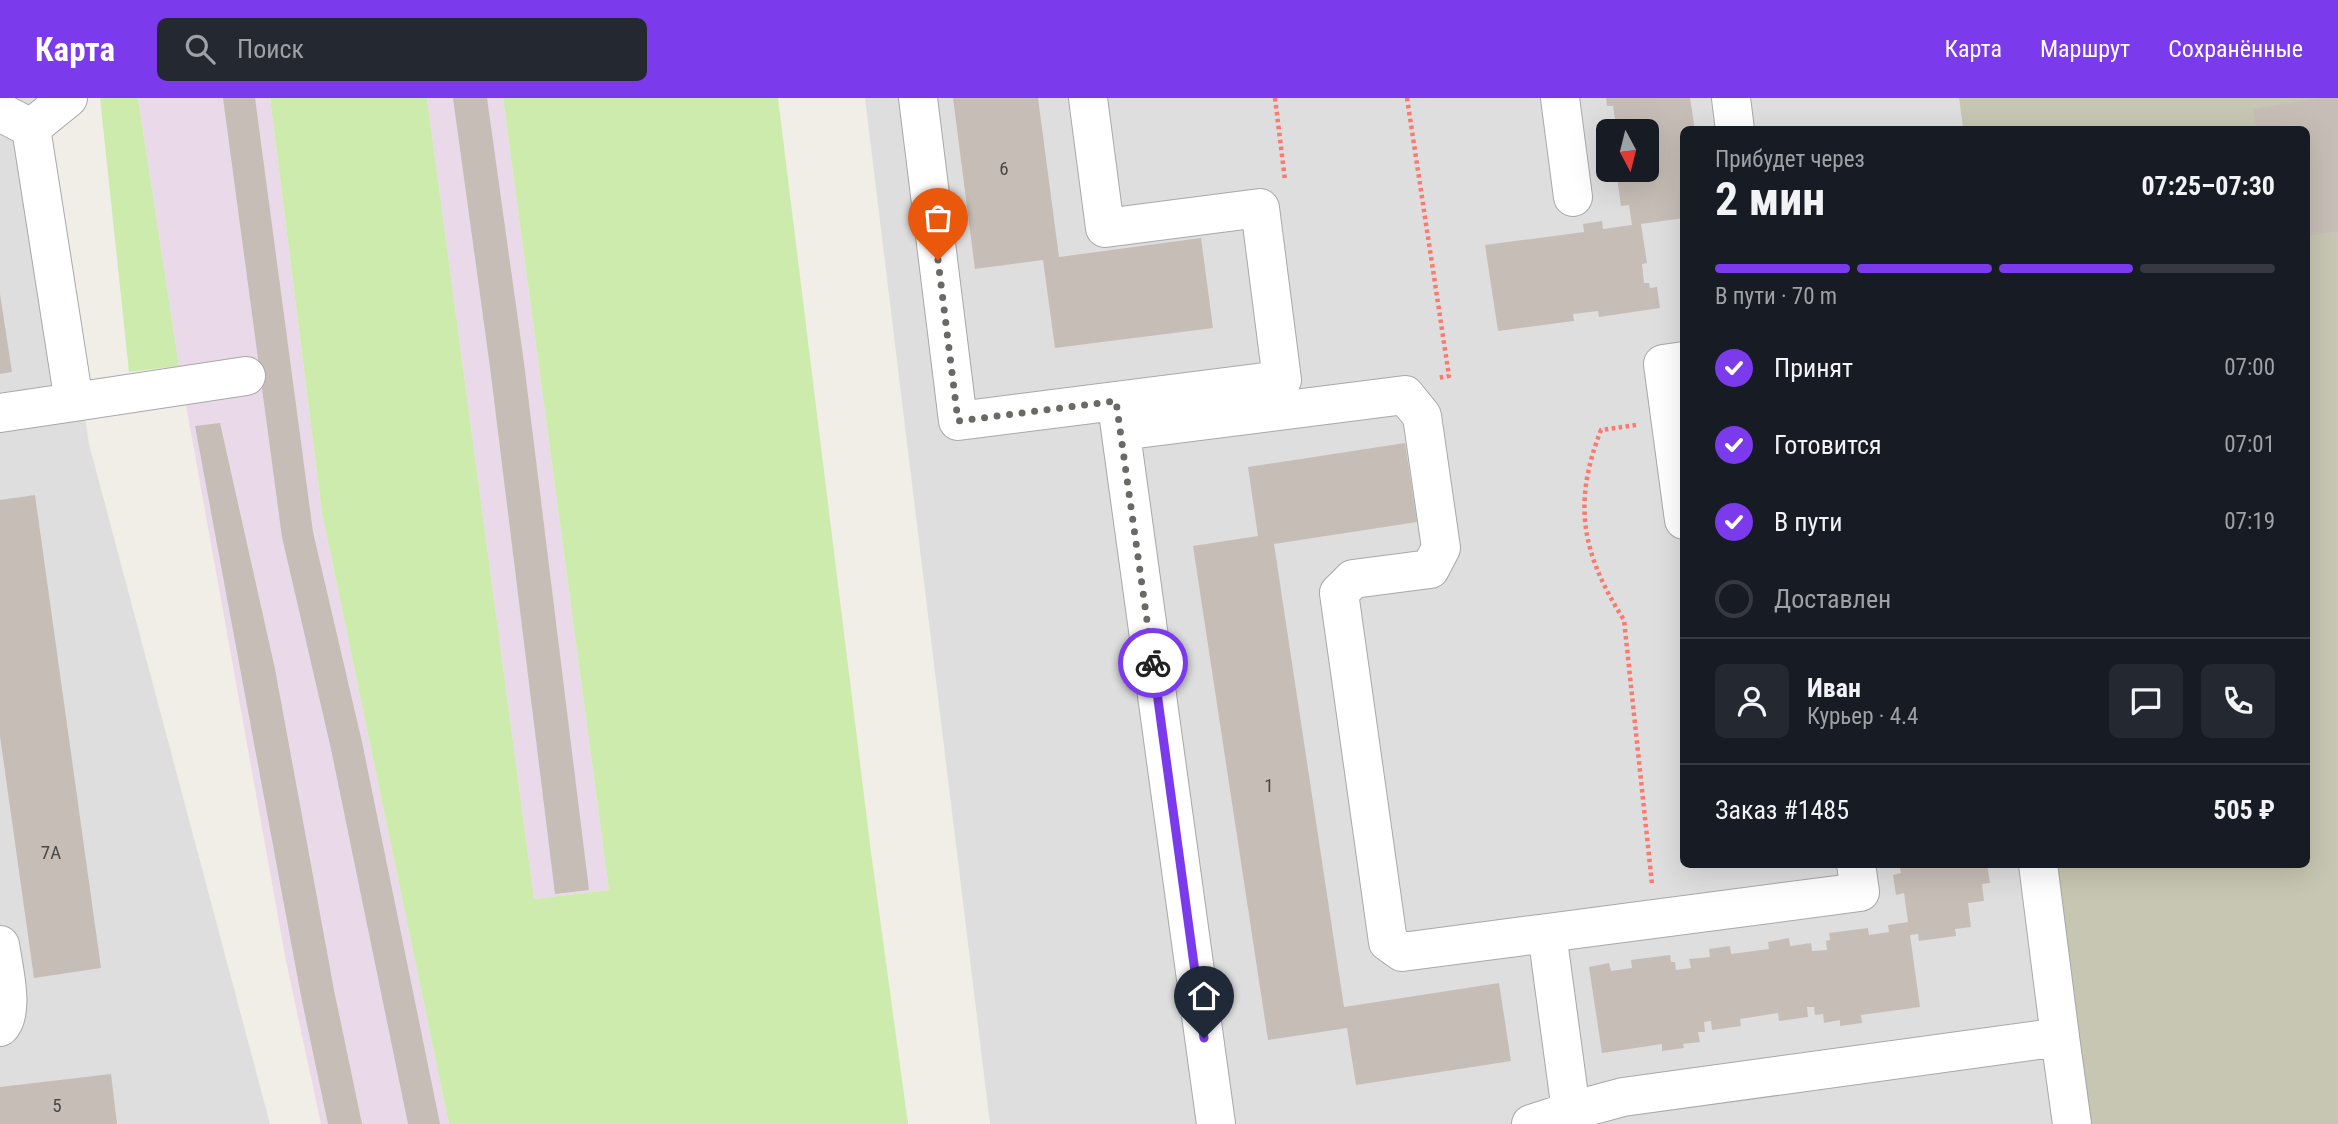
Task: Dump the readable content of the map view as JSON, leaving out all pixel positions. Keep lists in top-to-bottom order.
{
  "house_numbers": [
    "6",
    "1",
    "7А",
    "5"
  ],
  "north": "bottom",
  "page": {
    "header": "Карта",
    "search": "Поиск",
    "nav": ["Карта", "Маршрут", "Сохранённые"],
    "heading": ["2 мин", "Прибудет через", "07:25–07:30"],
    "panel": [
      "Иван",
      "Курьер · 4.4",
      "Заказ #1485",
      "505 ₽"
    ],
    "bar": "В пути · 70 m",
    "list": [
      ["Принят", "07:00"],
      ["Готовится", "07:01"],
      ["В пути", "07:19"],
      "Доставлен"
    ]
  }
}
